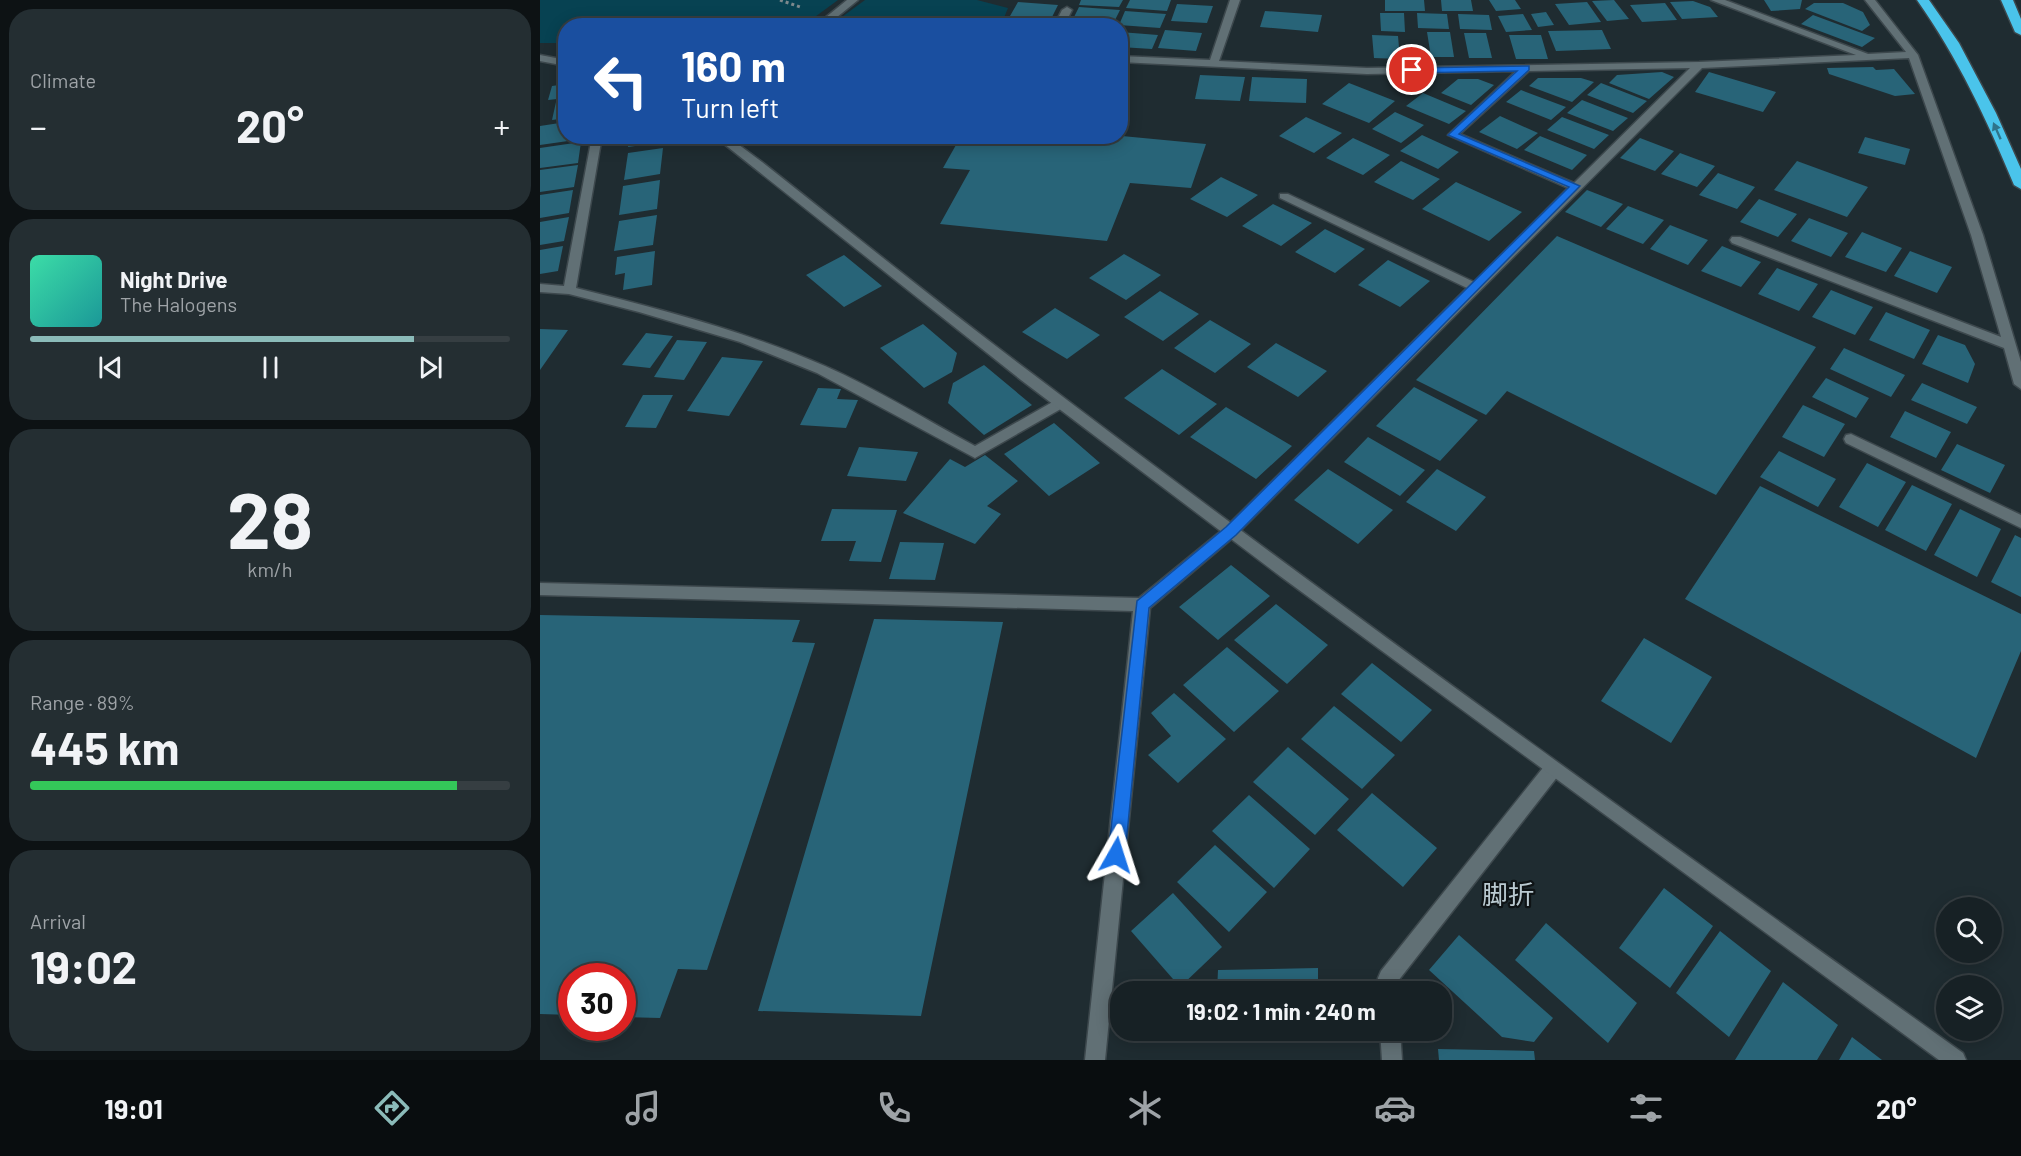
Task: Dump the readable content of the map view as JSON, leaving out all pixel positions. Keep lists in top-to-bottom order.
{
  "districts": ["脚折"],
  "page": {
    "tile": [
      "Climate",
      ["28", "km/h"],
      ["Range · 89%", "445 km"],
      ["Arrival", "19:02"]
    ],
    "turn": ["160 m", "Turn left"],
    "heat": ["−", "20°", "+"],
    "song": ["Night Drive", "The Halogens"],
    "limit": "30",
    "trip": "19:02 · 1 min · 240 m",
    "tabs": ["19:01", "20°"]
  }
}
